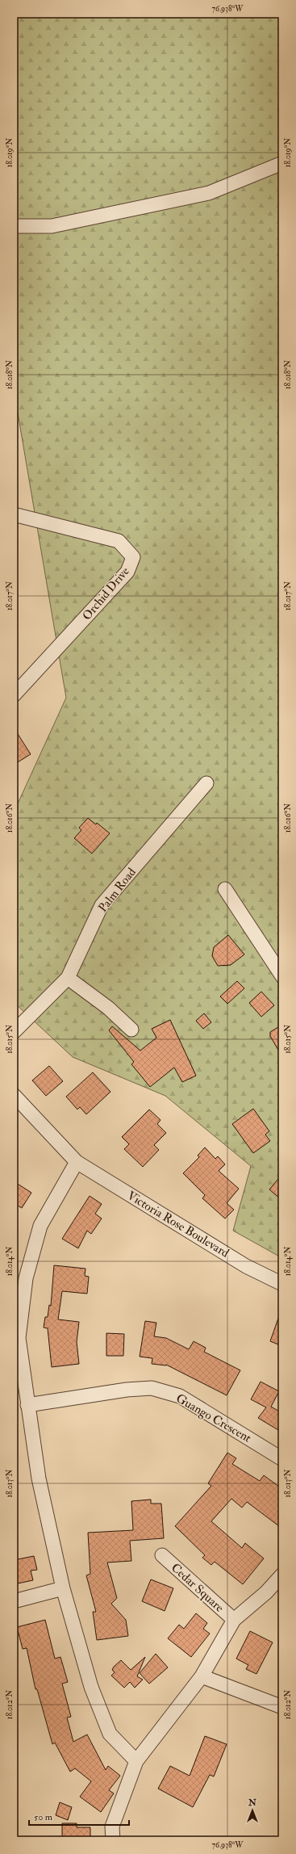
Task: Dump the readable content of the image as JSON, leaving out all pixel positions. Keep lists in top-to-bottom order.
{
  "streets": {
    "street": [
      "Orchid Drive",
      "Palm Road",
      "Victoria Rose Boulevard",
      "Guango Crescent",
      "Cedar Square"
    ]
  },
  "scale_bar": "50 m",
  "north": "top",
  "coordinates": [
    "76.938°W",
    "18.019°N",
    "18.018°N",
    "18.017°N",
    "18.016°N",
    "18.015°N",
    "18.014°N",
    "18.013°N",
    "18.012°N"
  ]
}
